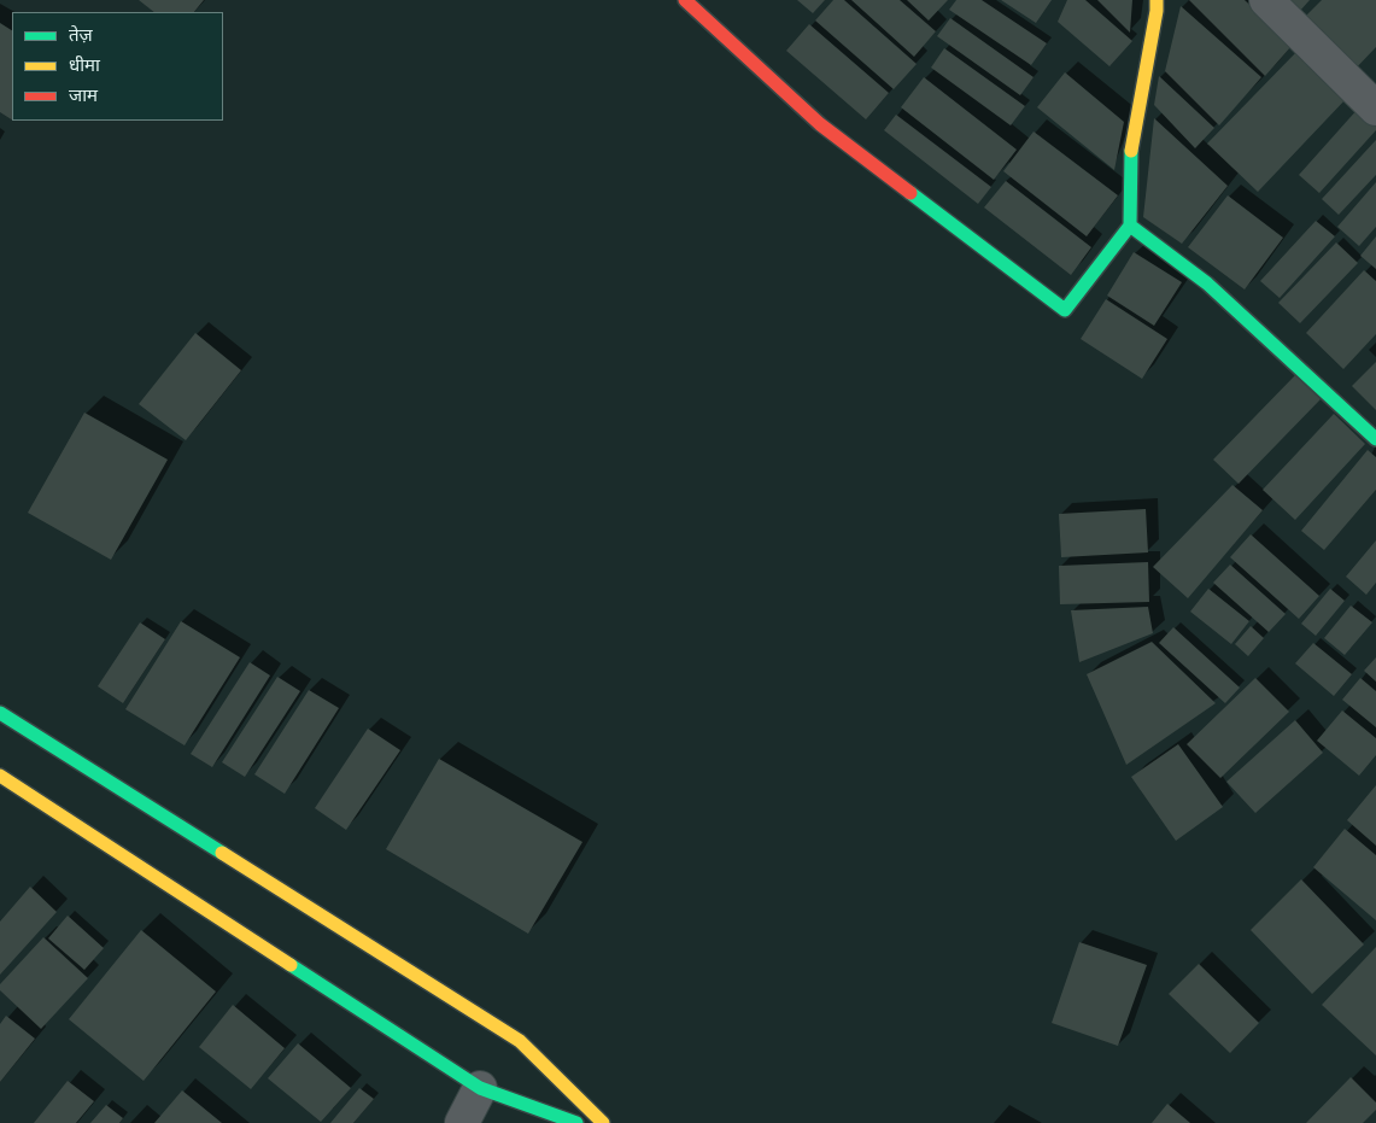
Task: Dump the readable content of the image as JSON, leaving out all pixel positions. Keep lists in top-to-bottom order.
{
  "legend": ["तेज़", "धीमा", "जाम"]
}
